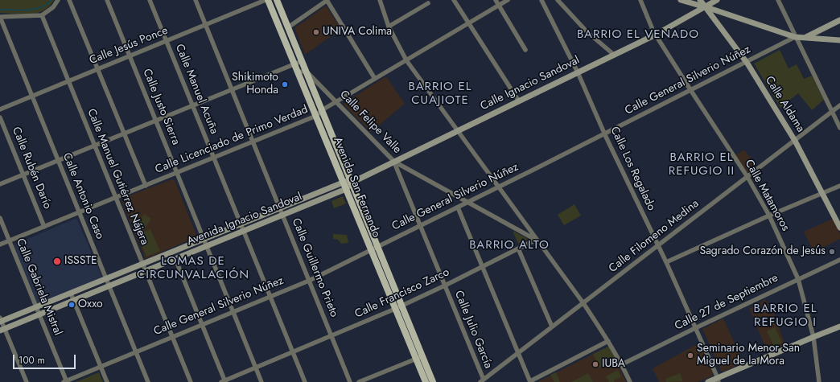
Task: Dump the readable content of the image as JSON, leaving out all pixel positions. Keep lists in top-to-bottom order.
{
  "streets": {
    "main road": [
      "Calle Ignacio Sandoval",
      "Calle Aldama",
      "Avenida San Fernando",
      "Avenida Ignacio Sandoval"
    ],
    "street": [
      "Calle Jesús Ponce",
      "Calle General Silverio Núñez",
      "Calle Manuel Acuña",
      "Calle Justo Sierra",
      "Calle Felipe Valle",
      "Calle Licenciado de Primo Verdad",
      "Calle Rubén Darío",
      "Calle Los Regalado",
      "Calle Manuel Gutiérrez Nájera",
      "Calle Matamoros",
      "Calle Antonio Caso",
      "Calle Filomeno Medina",
      "Calle Guillermo Prieto",
      "Calle Gabriela Mistral",
      "Calle Francisco Zarco",
      "Calle 27 de Septiembre",
      "Calle Julio García"
    ]
  },
  "crossings": [
    ["Calle Jesús Ponce", "Calle Manuel Acuña"],
    ["Calle Jesús Ponce", "Calle Justo Sierra"],
    ["Calle Jesús Ponce", "Calle Manuel Gutiérrez Nájera"],
    ["Calle Jesús Ponce", "Calle Antonio Caso"],
    ["Calle Jesús Ponce", "Calle Guillermo Prieto"],
    ["Calle General Silverio Núñez", "Calle Manuel Acuña"],
    ["Calle General Silverio Núñez", "Calle Aldama"],
    ["Calle General Silverio Núñez", "Calle Justo Sierra"],
    ["Calle General Silverio Núñez", "Calle Felipe Valle"],
    ["Calle General Silverio Núñez", "Calle Los Regalado"],
    ["Calle General Silverio Núñez", "Calle Manuel Gutiérrez Nájera"],
    ["Calle General Silverio Núñez", "Avenida San Fernando"],
    ["Calle General Silverio Núñez", "Calle Matamoros"],
    ["Calle General Silverio Núñez", "Calle Antonio Caso"],
    ["Calle General Silverio Núñez", "Calle Guillermo Prieto"],
    ["Calle General Silverio Núñez", "Calle Gabriela Mistral"],
    ["Calle General Silverio Núñez", "Calle Julio García"],
    ["Calle Ignacio Sandoval", "Calle Aldama"],
    ["Calle Ignacio Sandoval", "Calle Felipe Valle"],
    ["Calle Ignacio Sandoval", "Calle Los Regalado"],
    ["Calle Ignacio Sandoval", "Avenida San Fernando"],
    ["Calle Ignacio Sandoval", "Calle Matamoros"],
    ["Calle Ignacio Sandoval", "Avenida Ignacio Sandoval"],
    ["Calle Ignacio Sandoval", "Calle Julio García"],
    ["Calle Manuel Acuña", "Calle Licenciado de Primo Verdad"],
    ["Calle Manuel Acuña", "Avenida Ignacio Sandoval"],
    ["Calle Manuel Acuña", "Calle Francisco Zarco"],
    ["Calle Aldama", "Calle Filomeno Medina"],
    ["Calle Justo Sierra", "Calle Licenciado de Primo Verdad"],
    ["Calle Justo Sierra", "Avenida Ignacio Sandoval"],
    ["Calle Justo Sierra", "Calle Francisco Zarco"],
    ["Calle Felipe Valle", "Calle Licenciado de Primo Verdad"],
    ["Calle Felipe Valle", "Avenida San Fernando"],
    ["Calle Felipe Valle", "Calle Francisco Zarco"],
    ["Calle Felipe Valle", "Calle Julio García"],
    ["Calle Licenciado de Primo Verdad", "Calle Rubén Darío"],
    ["Calle Licenciado de Primo Verdad", "Calle Manuel Gutiérrez Nájera"],
    ["Calle Licenciado de Primo Verdad", "Avenida San Fernando"],
    ["Calle Licenciado de Primo Verdad", "Calle Antonio Caso"],
    ["Calle Licenciado de Primo Verdad", "Calle Guillermo Prieto"],
    ["Calle Licenciado de Primo Verdad", "Calle Gabriela Mistral"],
    ["Calle Los Regalado", "Calle Filomeno Medina"],
    ["Calle Los Regalado", "Calle 27 de Septiembre"],
    ["Calle Manuel Gutiérrez Nájera", "Avenida Ignacio Sandoval"],
    ["Avenida San Fernando", "Avenida Ignacio Sandoval"],
    ["Avenida San Fernando", "Calle Francisco Zarco"],
    ["Calle Matamoros", "Calle Filomeno Medina"],
    ["Calle Matamoros", "Calle 27 de Septiembre"],
    ["Calle Antonio Caso", "Avenida Ignacio Sandoval"],
    ["Avenida Ignacio Sandoval", "Calle Guillermo Prieto"],
    ["Avenida Ignacio Sandoval", "Calle Gabriela Mistral"],
    ["Calle Filomeno Medina", "Calle Julio García"],
    ["Calle Guillermo Prieto", "Calle Francisco Zarco"],
    ["Calle Francisco Zarco", "Calle Julio García"]
  ],
  "districts": [
    "BARRIO EL VENADO",
    "BARRIO EL CUAJIOTE",
    "BARRIO EL REFUGIO II",
    "BARRIO ALTO",
    "LOMAS DE CIRCUNVALACIÓN",
    "BARRIO EL REFUGIO I"
  ],
  "places": [
    "UNIVA Colima",
    "Shikimoto Honda",
    "Sagrado Corazón de Jesús",
    "ISSSTE",
    "Oxxo",
    "Seminario Menor San Miguel de la Mora",
    "IUBA"
  ],
  "scale_bar": "100 m"
}
